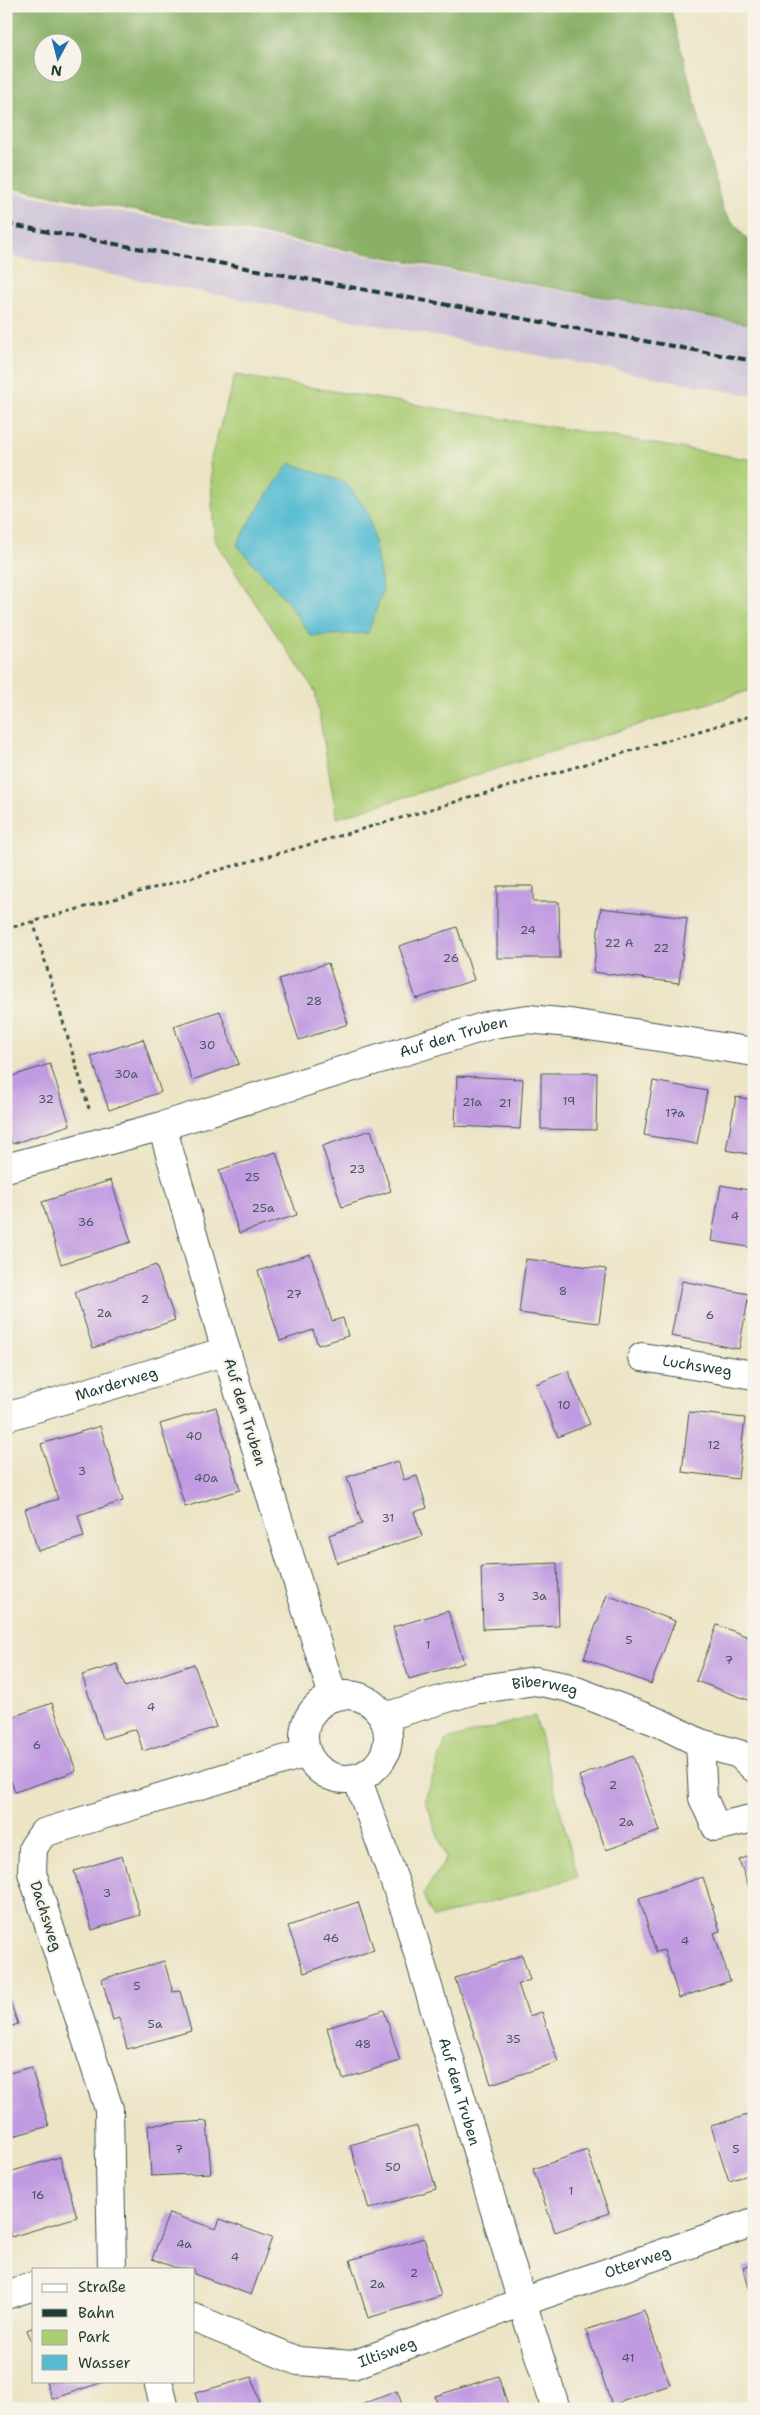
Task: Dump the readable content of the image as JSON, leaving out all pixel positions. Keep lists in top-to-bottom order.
{
  "streets": {
    "street": [
      "Auf den Truben",
      "Luchsweg",
      "Marderweg",
      "Biberweg",
      "Dachsweg",
      "Otterweg",
      "Iltisweg"
    ]
  },
  "crossings": [
    ["Auf den Truben", "Marderweg"],
    ["Auf den Truben", "Biberweg"],
    ["Auf den Truben", "Dachsweg"],
    ["Auf den Truben", "Otterweg"],
    ["Auf den Truben", "Iltisweg"],
    ["Biberweg", "Dachsweg"],
    ["Otterweg", "Iltisweg"]
  ],
  "house_numbers": [
    "24",
    "22 A",
    "22",
    "26",
    "28",
    "30",
    "30a",
    "32",
    "19",
    "21a",
    "21",
    "17a",
    "23",
    "25",
    "25a",
    "4",
    "36",
    "8",
    "27",
    "2",
    "2a",
    "6",
    "10",
    "40",
    "12",
    "3",
    "40a",
    "31",
    "3a",
    "3",
    "5",
    "1",
    "7",
    "4",
    "6",
    "2",
    "2a",
    "3",
    "46",
    "4",
    "5",
    "5a",
    "35",
    "48",
    "7",
    "5",
    "50",
    "1",
    "16",
    "4a",
    "4",
    "2",
    "2a",
    "41"
  ],
  "legend": [
    "Straße",
    "Bahn",
    "Park",
    "Wasser"
  ],
  "north": "bottom"
}
